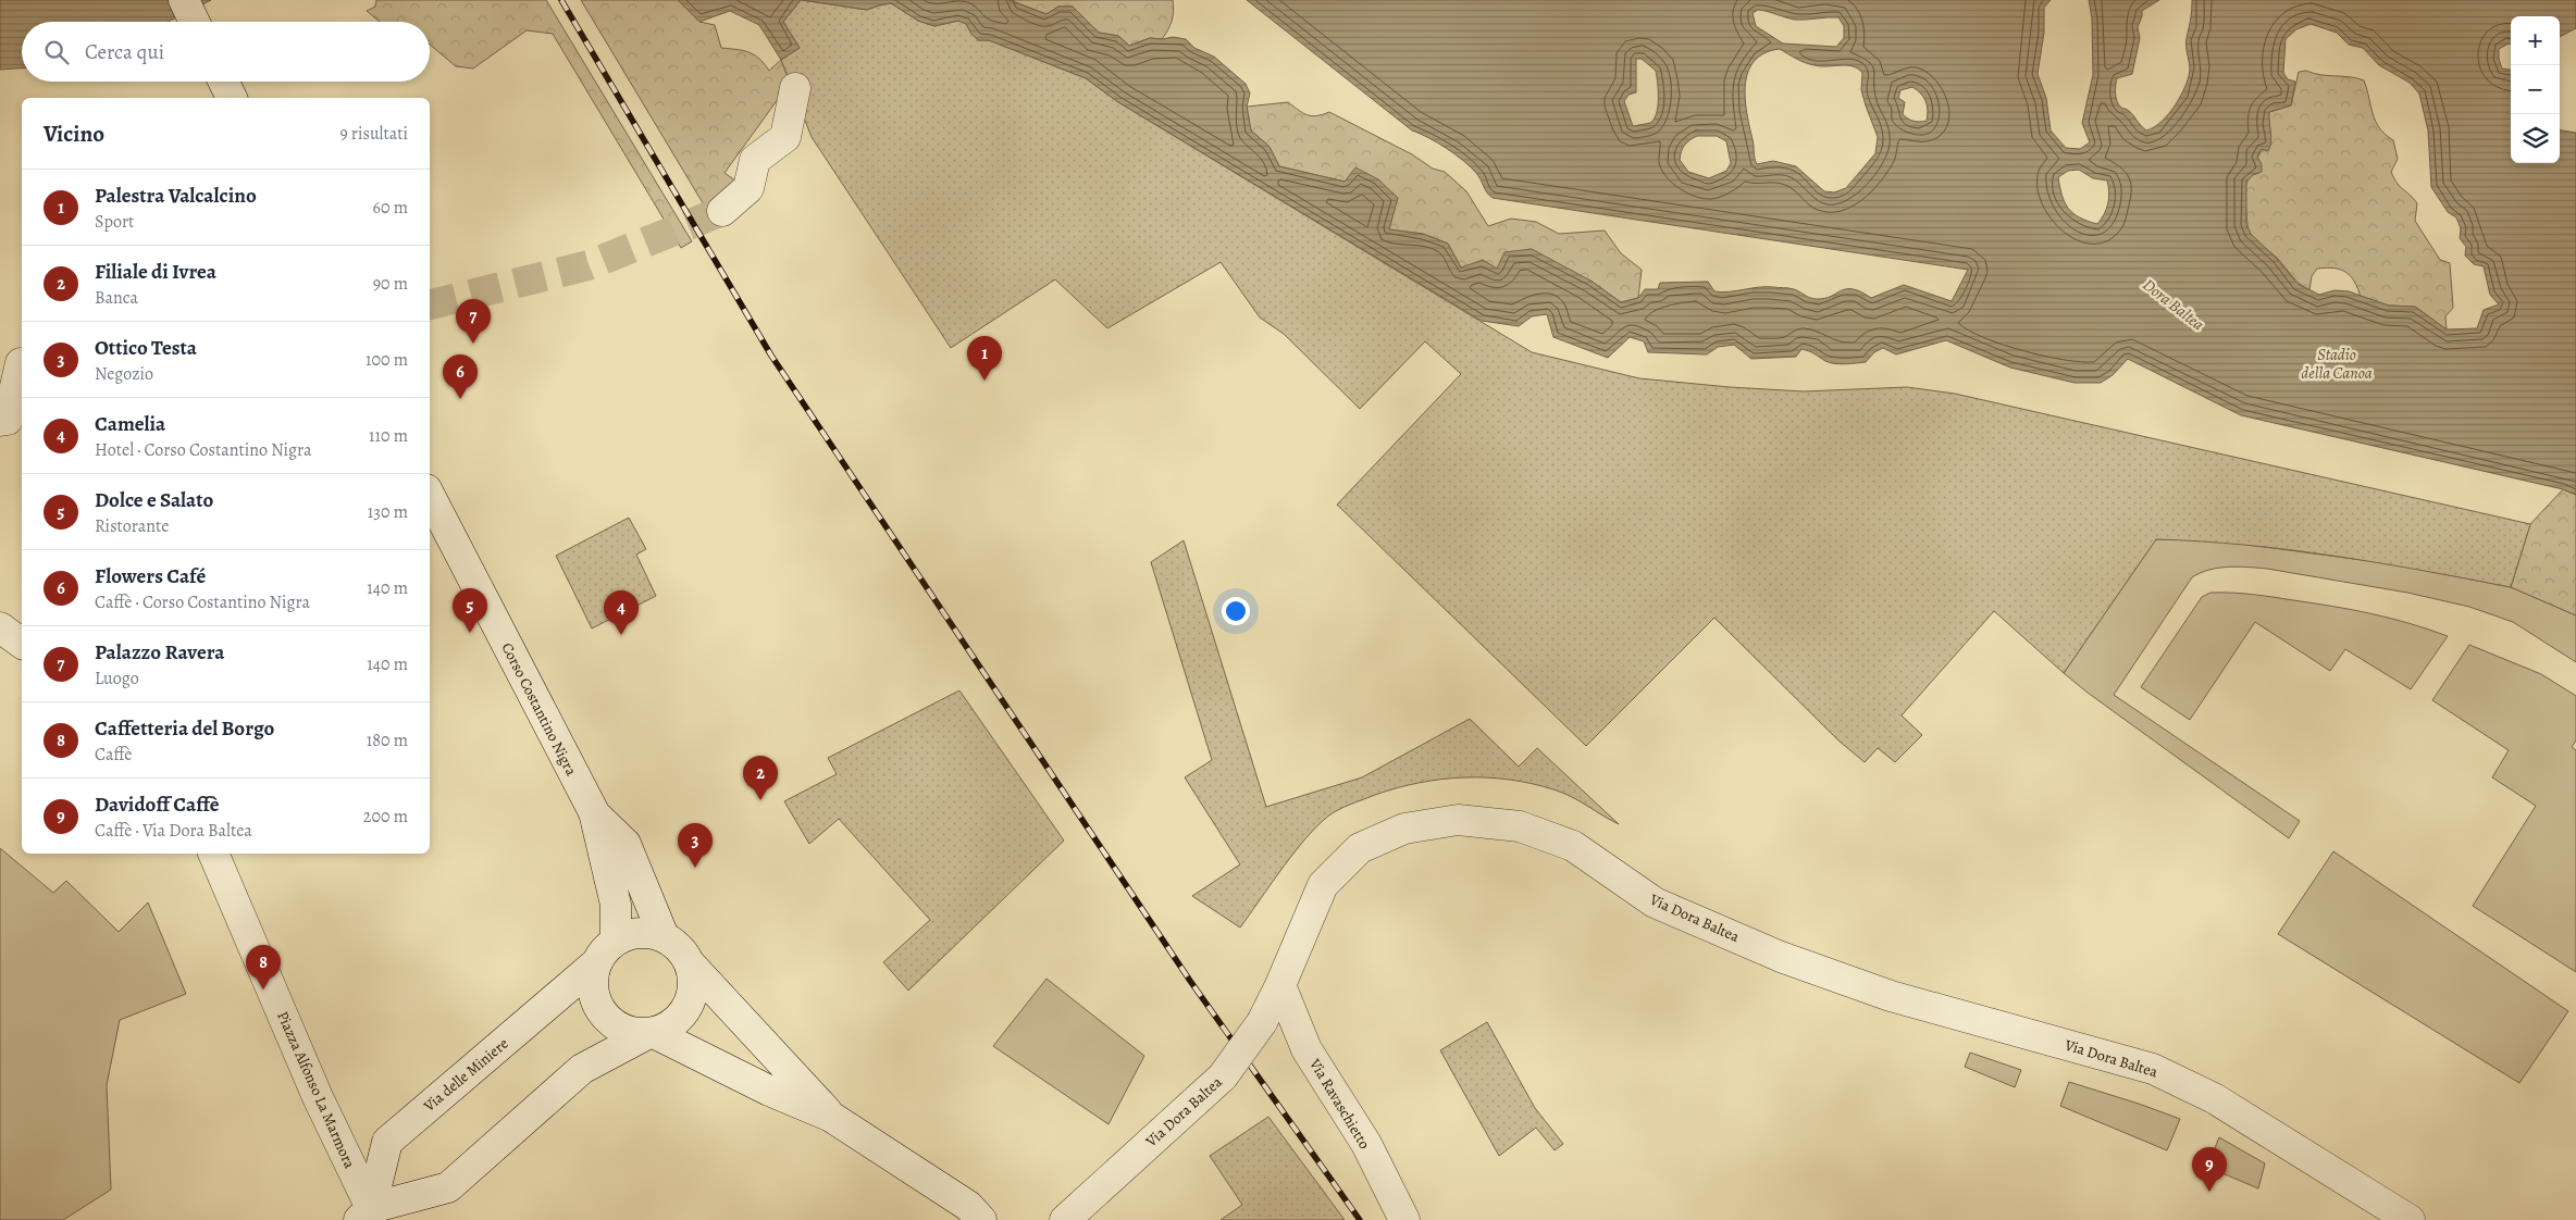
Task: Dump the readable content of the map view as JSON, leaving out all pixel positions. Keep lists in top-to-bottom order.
{
  "streets": {
    "street": [
      "Corso Costantino Nigra",
      "Via Dora Baltea",
      "Via delle Miniere",
      "Piazza Alfonso La Marmora",
      "Via Ravaschietto"
    ]
  },
  "crossings": [
    ["Corso Costantino Nigra", "Via delle Miniere"],
    ["Via Dora Baltea", "Via Ravaschietto"],
    ["Via delle Miniere", "Piazza Alfonso La Marmora"]
  ],
  "water": ["Dora Baltea", "Stadio della Canoa"],
  "page": {
    "map_buttons": ["+", "−"],
    "search": "Cerca qui",
    "heading": ["Vicino", "9 risultati"],
    "list": [
      {
        "mark": "1",
        "name": "Palestra Valcalcino",
        "note": "Sport",
        "value": "60 m"
      },
      {
        "mark": "2",
        "name": "Filiale di Ivrea",
        "note": "Banca",
        "value": "90 m"
      },
      {
        "mark": "3",
        "name": "Ottico Testa",
        "note": "Negozio",
        "value": "100 m"
      },
      {
        "mark": "4",
        "name": "Camelia",
        "note": "Hotel · Corso Costantino Nigra",
        "value": "110 m"
      },
      {
        "mark": "5",
        "name": "Dolce e Salato",
        "note": "Ristorante",
        "value": "130 m"
      },
      {
        "mark": "6",
        "name": "Flowers Café",
        "note": "Caffè · Corso Costantino Nigra",
        "value": "140 m"
      },
      {
        "mark": "7",
        "name": "Palazzo Ravera",
        "note": "Luogo",
        "value": "140 m"
      },
      {
        "mark": "8",
        "name": "Caffetteria del Borgo",
        "note": "Caffè",
        "value": "180 m"
      },
      {
        "mark": "9",
        "name": "Davidoff Caffè",
        "note": "Caffè · Via Dora Baltea",
        "value": "200 m"
      }
    ],
    "pins": [
      "7",
      "1",
      "6",
      "5",
      "4",
      "2",
      "3",
      "8",
      "9"
    ]
  }
}
